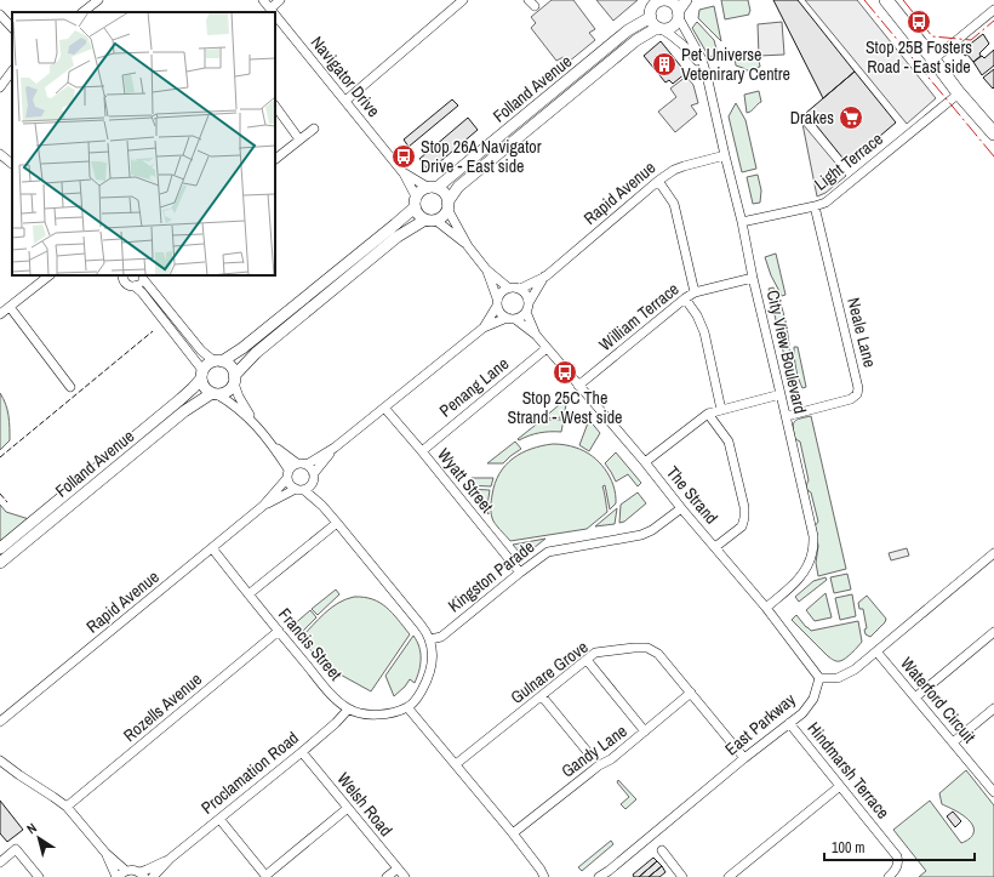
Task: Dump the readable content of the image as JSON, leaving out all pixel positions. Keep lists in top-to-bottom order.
{
  "streets": {
    "street": [
      "Navigator Drive",
      "Folland Avenue",
      "Light Terrace",
      "Rapid Avenue",
      "William Terrace",
      "Neale Lane",
      "City View Boulevard",
      "Penang Lane",
      "Wyatt Street",
      "The Strand",
      "Kingston Parade",
      "Francis Street",
      "Gulnare Grove",
      "Waterford Circuit",
      "Rozells Avenue",
      "East Parkway",
      "Gandy Lane",
      "Hindmarsh Terrace",
      "Proclamation Road",
      "Welsh Road"
    ]
  },
  "crossings": [
    ["Navigator Drive", "Folland Avenue"],
    ["Folland Avenue", "City View Boulevard"],
    ["Light Terrace", "Neale Lane"],
    ["Light Terrace", "City View Boulevard"],
    ["Rapid Avenue", "City View Boulevard"],
    ["Rapid Avenue", "The Strand"],
    ["Rapid Avenue", "Francis Street"],
    ["William Terrace", "City View Boulevard"],
    ["William Terrace", "The Strand"],
    ["Neale Lane", "City View Boulevard"],
    ["City View Boulevard", "The Strand"],
    ["Penang Lane", "Wyatt Street"],
    ["Penang Lane", "The Strand"],
    ["Wyatt Street", "Kingston Parade"],
    ["The Strand", "Kingston Parade"],
    ["The Strand", "East Parkway"],
    ["Francis Street", "Rozells Avenue"],
    ["Francis Street", "Proclamation Road"],
    ["Gulnare Grove", "East Parkway"],
    ["Gulnare Grove", "Gandy Lane"],
    ["East Parkway", "Hindmarsh Terrace"],
    ["Proclamation Road", "Welsh Road"]
  ],
  "places": {
    "bus stop": ["Stop 25B Fosters Road - East side", "Stop 26A Navigator Drive - East side", "Stop 25C The Strand - West side"],
    "building": ["Pet Universe Vetenirary Centre"],
    "supermarket": ["Drakes"]
  },
  "scale_bar": "100 m",
  "north": "top left"
}
